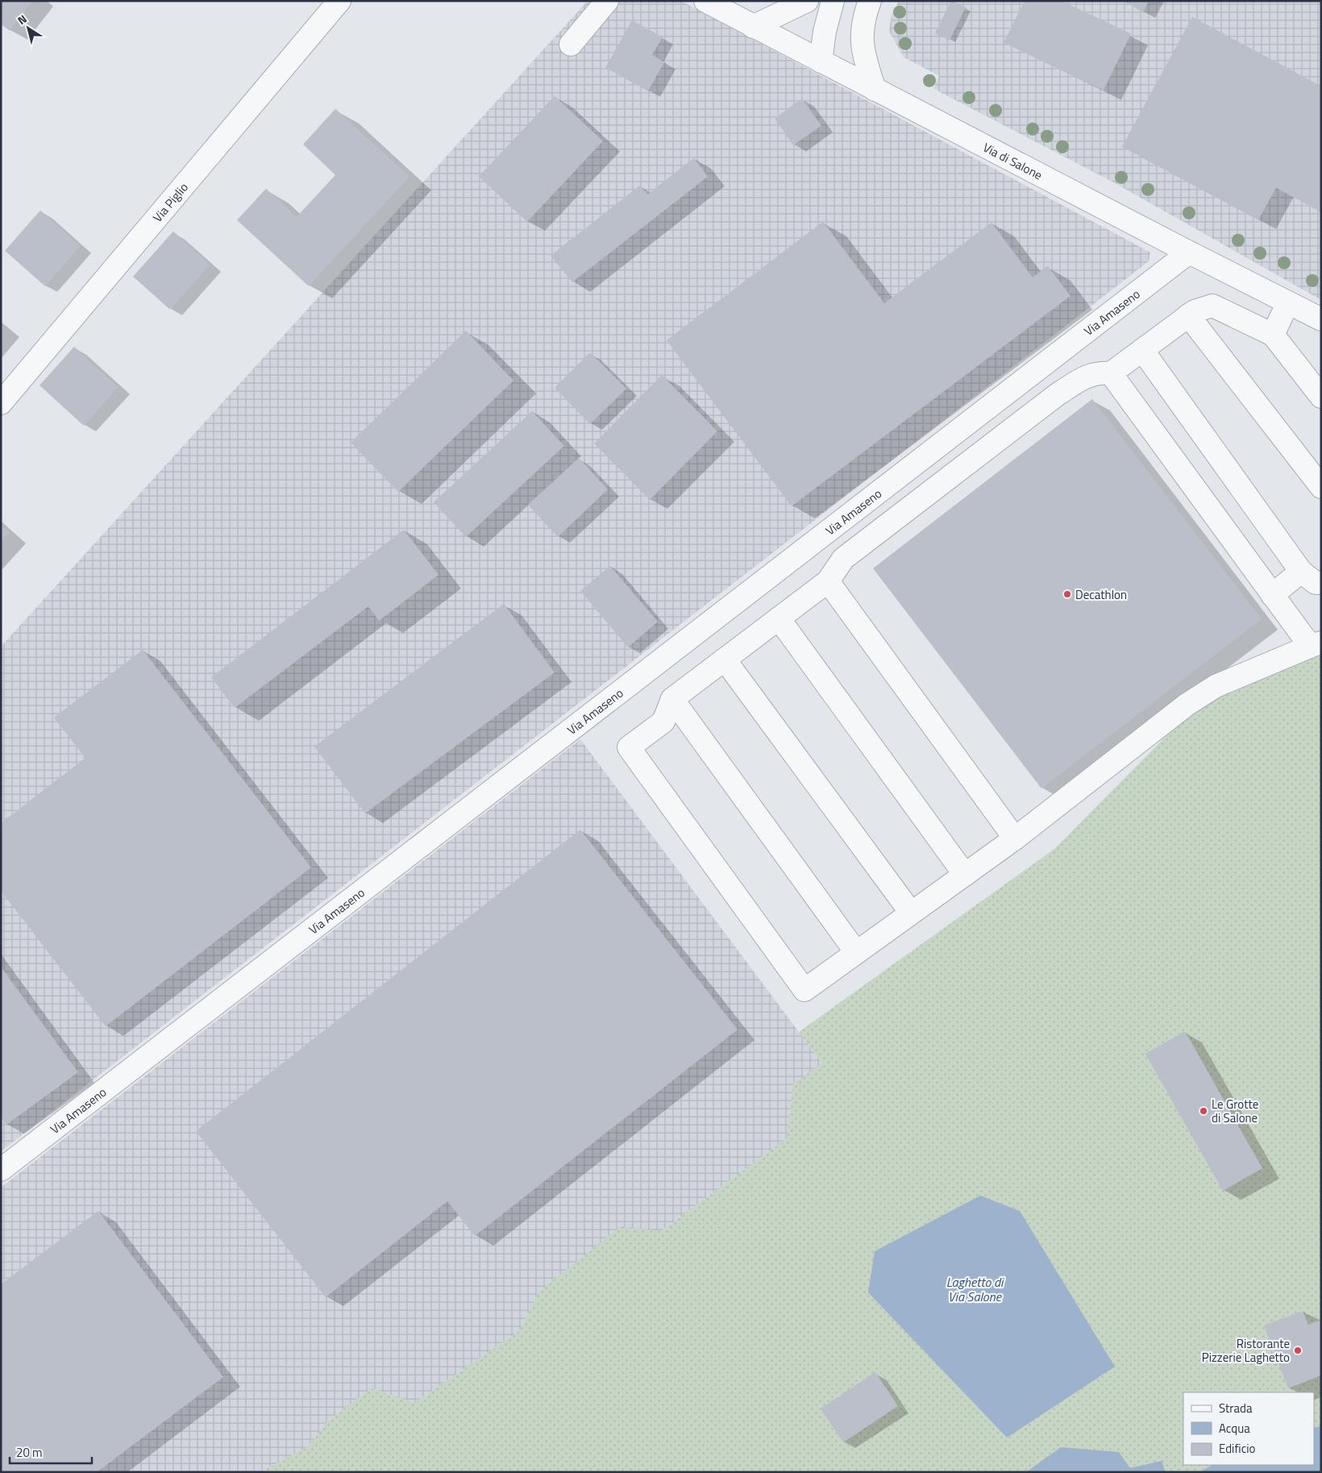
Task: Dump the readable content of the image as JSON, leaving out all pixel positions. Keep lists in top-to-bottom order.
{
  "streets": {
    "street": ["Via di Salone", "Via Piglio", "Via Amaseno"]
  },
  "crossings": [
    ["Via di Salone", "Via Amaseno"]
  ],
  "water": ["Laghetto di Via Salone"],
  "places": ["Decathlon", "Le Grotte di Salone", "Ristorante Pizzerie Laghetto"],
  "legend": ["Strada", "Acqua", "Edificio"],
  "scale_bar": "20 m",
  "north": "top left"
}
